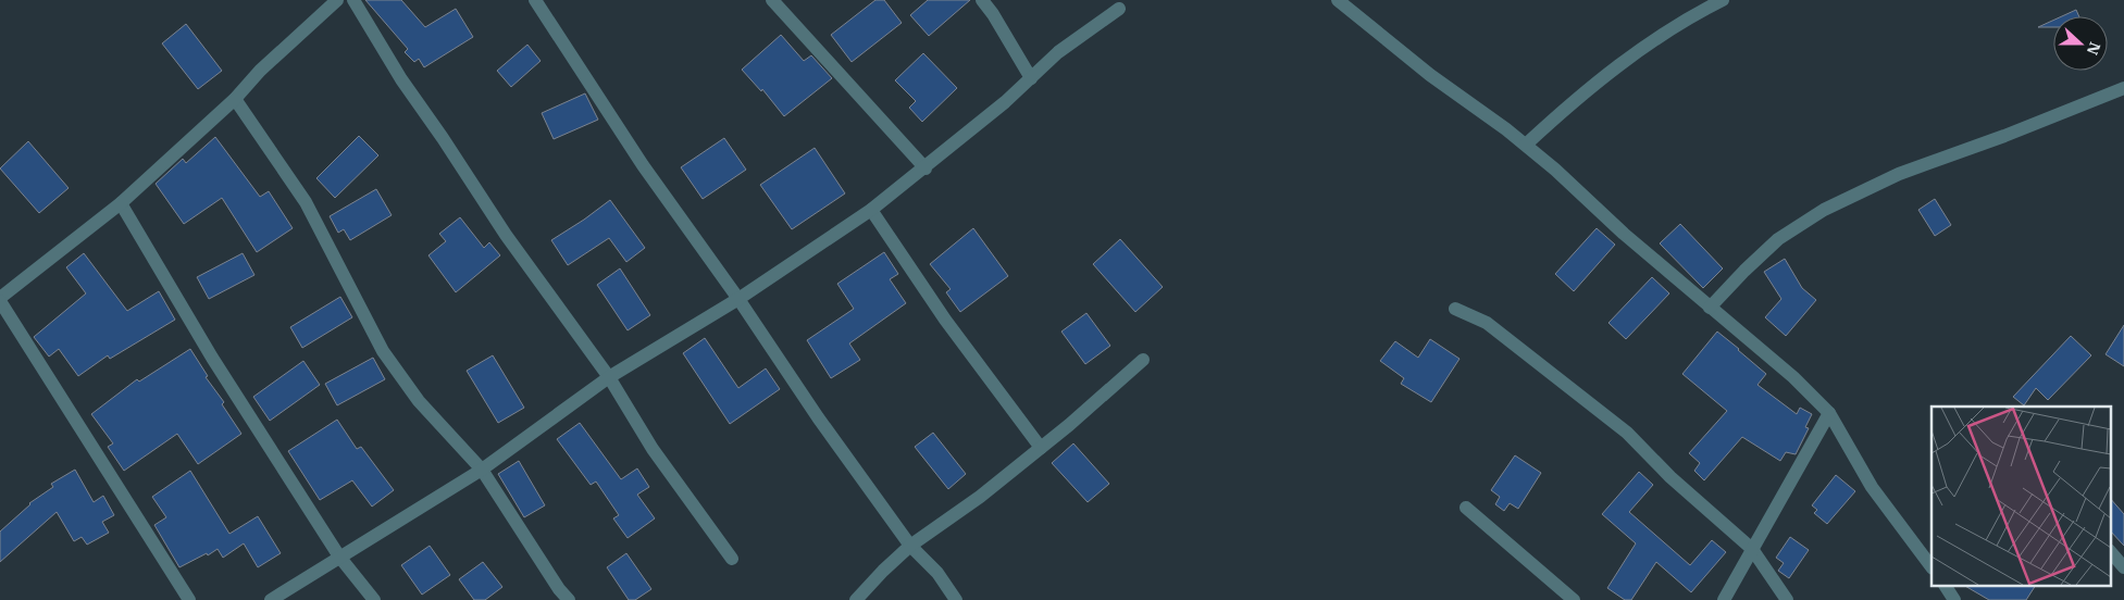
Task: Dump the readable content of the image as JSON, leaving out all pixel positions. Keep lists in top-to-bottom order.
{
  "north": "right"
}
